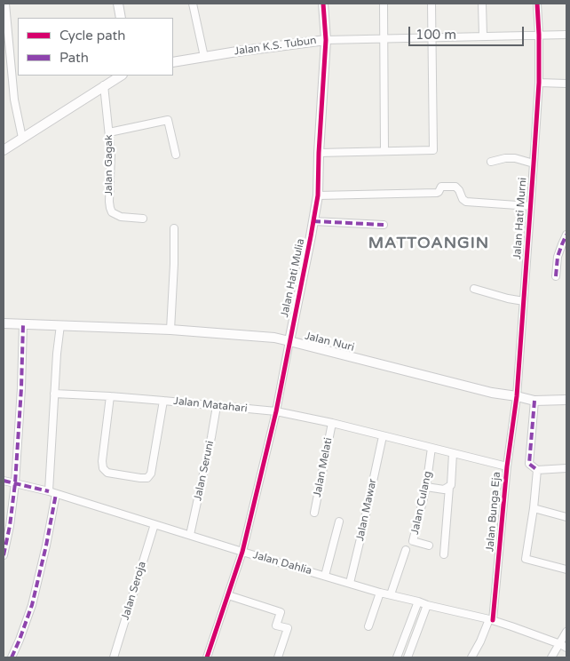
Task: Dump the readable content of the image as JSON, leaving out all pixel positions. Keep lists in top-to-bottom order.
{
  "streets": {
    "street": [
      "Jalan K.S. Tubun",
      "Jalan Gagak",
      "Jalan Hati Murni",
      "Jalan Hati Mulia",
      "Jalan Nuri",
      "Jalan Matahari",
      "Jalan Melati",
      "Jalan Seruni",
      "Jalan Culang",
      "Jalan Mawar",
      "Jalan Bunga Eja",
      "Jalan Dahlia",
      "Jalan Seroja"
    ]
  },
  "crossings": [
    ["Jalan K.S. Tubun", "Jalan Hati Murni"],
    ["Jalan K.S. Tubun", "Jalan Hati Mulia"],
    ["Jalan Hati Murni", "Jalan Nuri"],
    ["Jalan Hati Murni", "Jalan Bunga Eja"],
    ["Jalan Hati Mulia", "Jalan Nuri"],
    ["Jalan Hati Mulia", "Jalan Matahari"],
    ["Jalan Hati Mulia", "Jalan Dahlia"],
    ["Jalan Nuri", "Jalan Bunga Eja"],
    ["Jalan Matahari", "Jalan Melati"],
    ["Jalan Matahari", "Jalan Seruni"],
    ["Jalan Matahari", "Jalan Culang"],
    ["Jalan Matahari", "Jalan Mawar"],
    ["Jalan Matahari", "Jalan Bunga Eja"],
    ["Jalan Seruni", "Jalan Dahlia"],
    ["Jalan Mawar", "Jalan Dahlia"],
    ["Jalan Bunga Eja", "Jalan Dahlia"],
    ["Jalan Dahlia", "Jalan Seroja"]
  ],
  "districts": ["MATTOANGIN"],
  "legend": ["Cycle path", "Path"],
  "scale_bar": "100 m"
}
